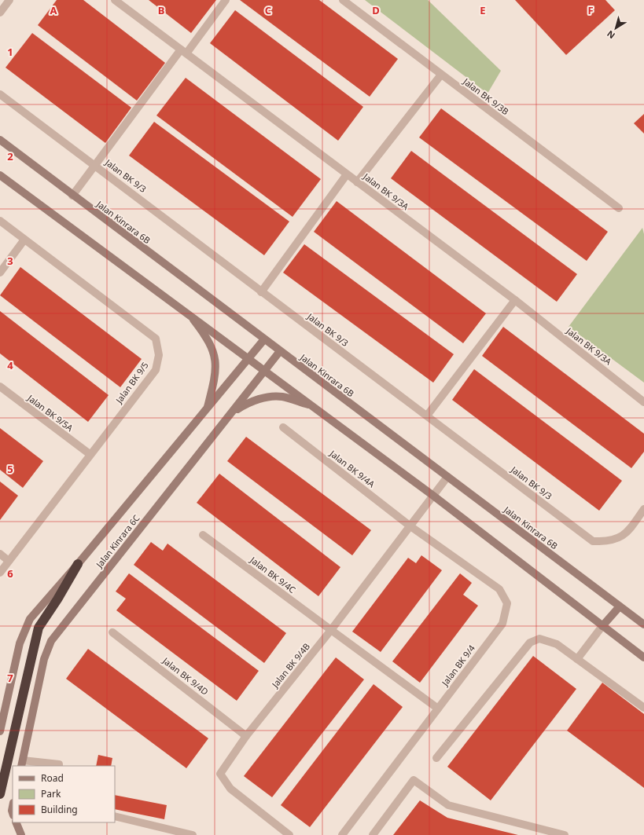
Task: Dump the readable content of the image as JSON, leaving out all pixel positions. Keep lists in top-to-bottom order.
{
  "streets": {
    "street": [
      "Jalan BK 9/3B",
      "Jalan BK 9/3",
      "Jalan BK 9/3A",
      "Jalan Kinrara 6B",
      "Jalan BK 9/5",
      "Jalan BK 9/5A",
      "Jalan BK 9/4A",
      "Jalan Kinrara 6C",
      "Jalan BK 9/4C",
      "Jalan BK 9/4B",
      "Jalan BK 9/4",
      "Jalan BK 9/4D"
    ]
  },
  "crossings": [
    ["Jalan Kinrara 6B", "Jalan Kinrara 6C"],
    ["Jalan Kinrara 6B", "Jalan BK 9/4B"],
    ["Jalan BK 9/5", "Jalan BK 9/5A"],
    ["Jalan BK 9/4A", "Jalan BK 9/4B"],
    ["Jalan BK 9/4A", "Jalan BK 9/4"],
    ["Jalan BK 9/4C", "Jalan BK 9/4B"],
    ["Jalan BK 9/4C", "Jalan BK 9/4"],
    ["Jalan BK 9/4B", "Jalan BK 9/4"],
    ["Jalan BK 9/4B", "Jalan BK 9/4D"]
  ],
  "legend": ["Road", "Park", "Building"],
  "north": "bottom left",
  "grid": {
    "columns": [
      "A",
      "B",
      "C",
      "D",
      "E",
      "F"
    ],
    "rows": [
      "1",
      "2",
      "3",
      "4",
      "5",
      "6",
      "7"
    ]
  }
}
